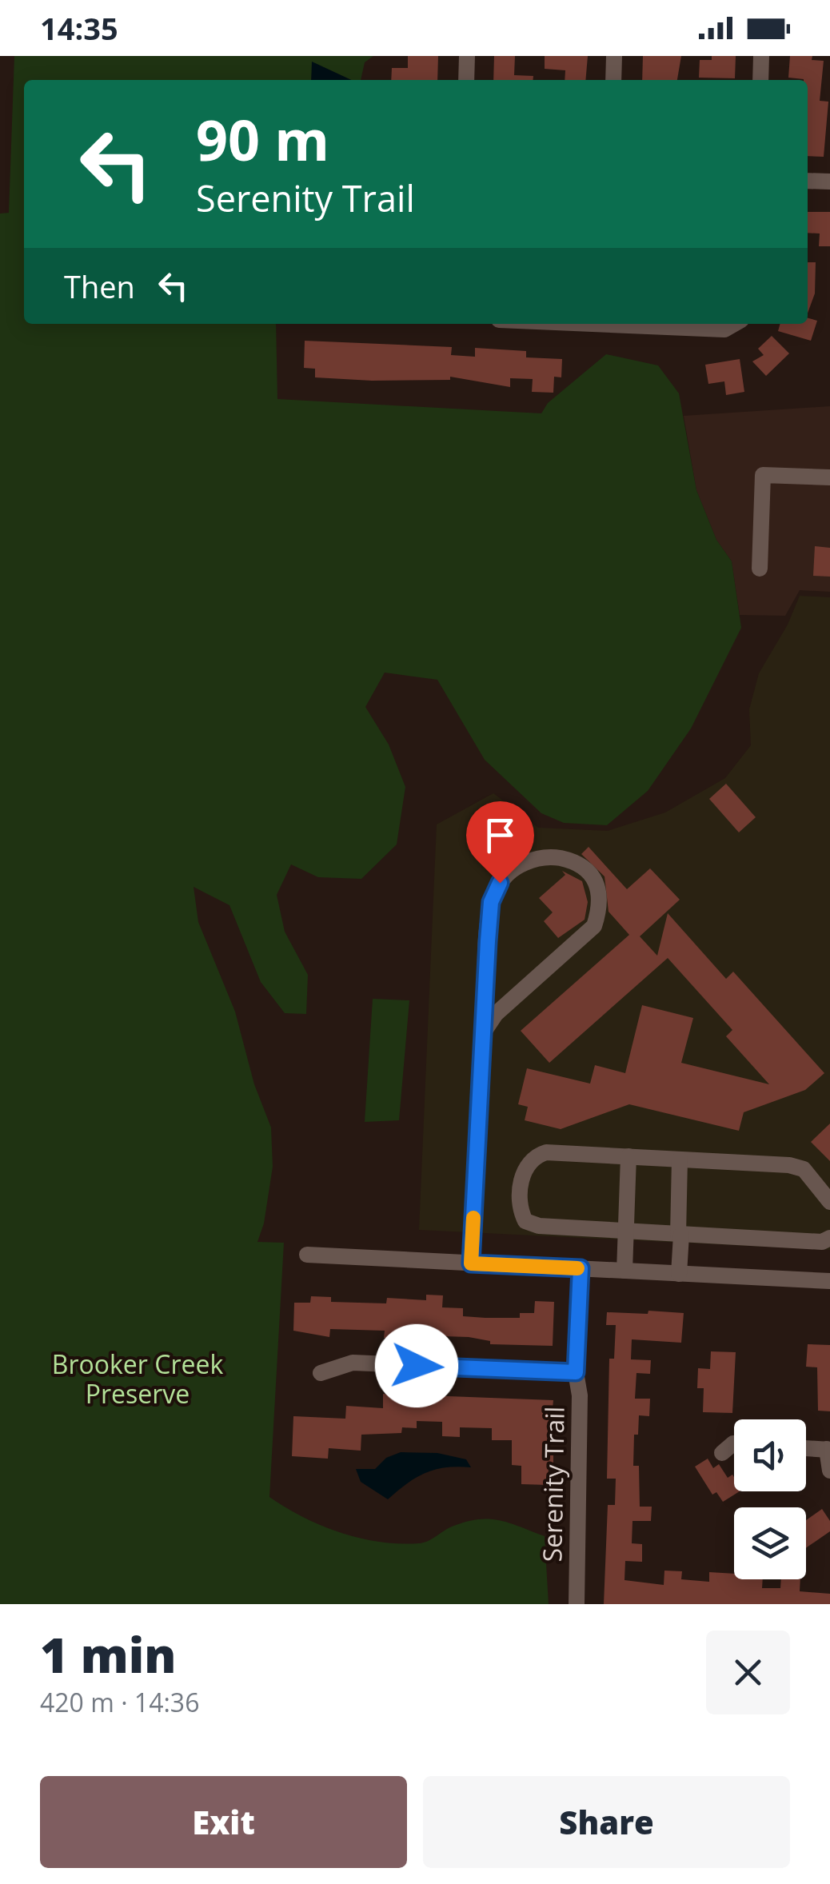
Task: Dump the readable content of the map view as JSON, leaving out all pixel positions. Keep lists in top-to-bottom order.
{
  "streets": {
    "street": ["Serenity Trail"]
  },
  "parks": ["Brooker Creek Preserve"],
  "page": {
    "status": "14:35",
    "turn": ["90 m", "Serenity Trail"],
    "then": "Then",
    "heading": ["1 min", "420 m · 14:36"],
    "buttons": ["Exit", "Share"]
  }
}
